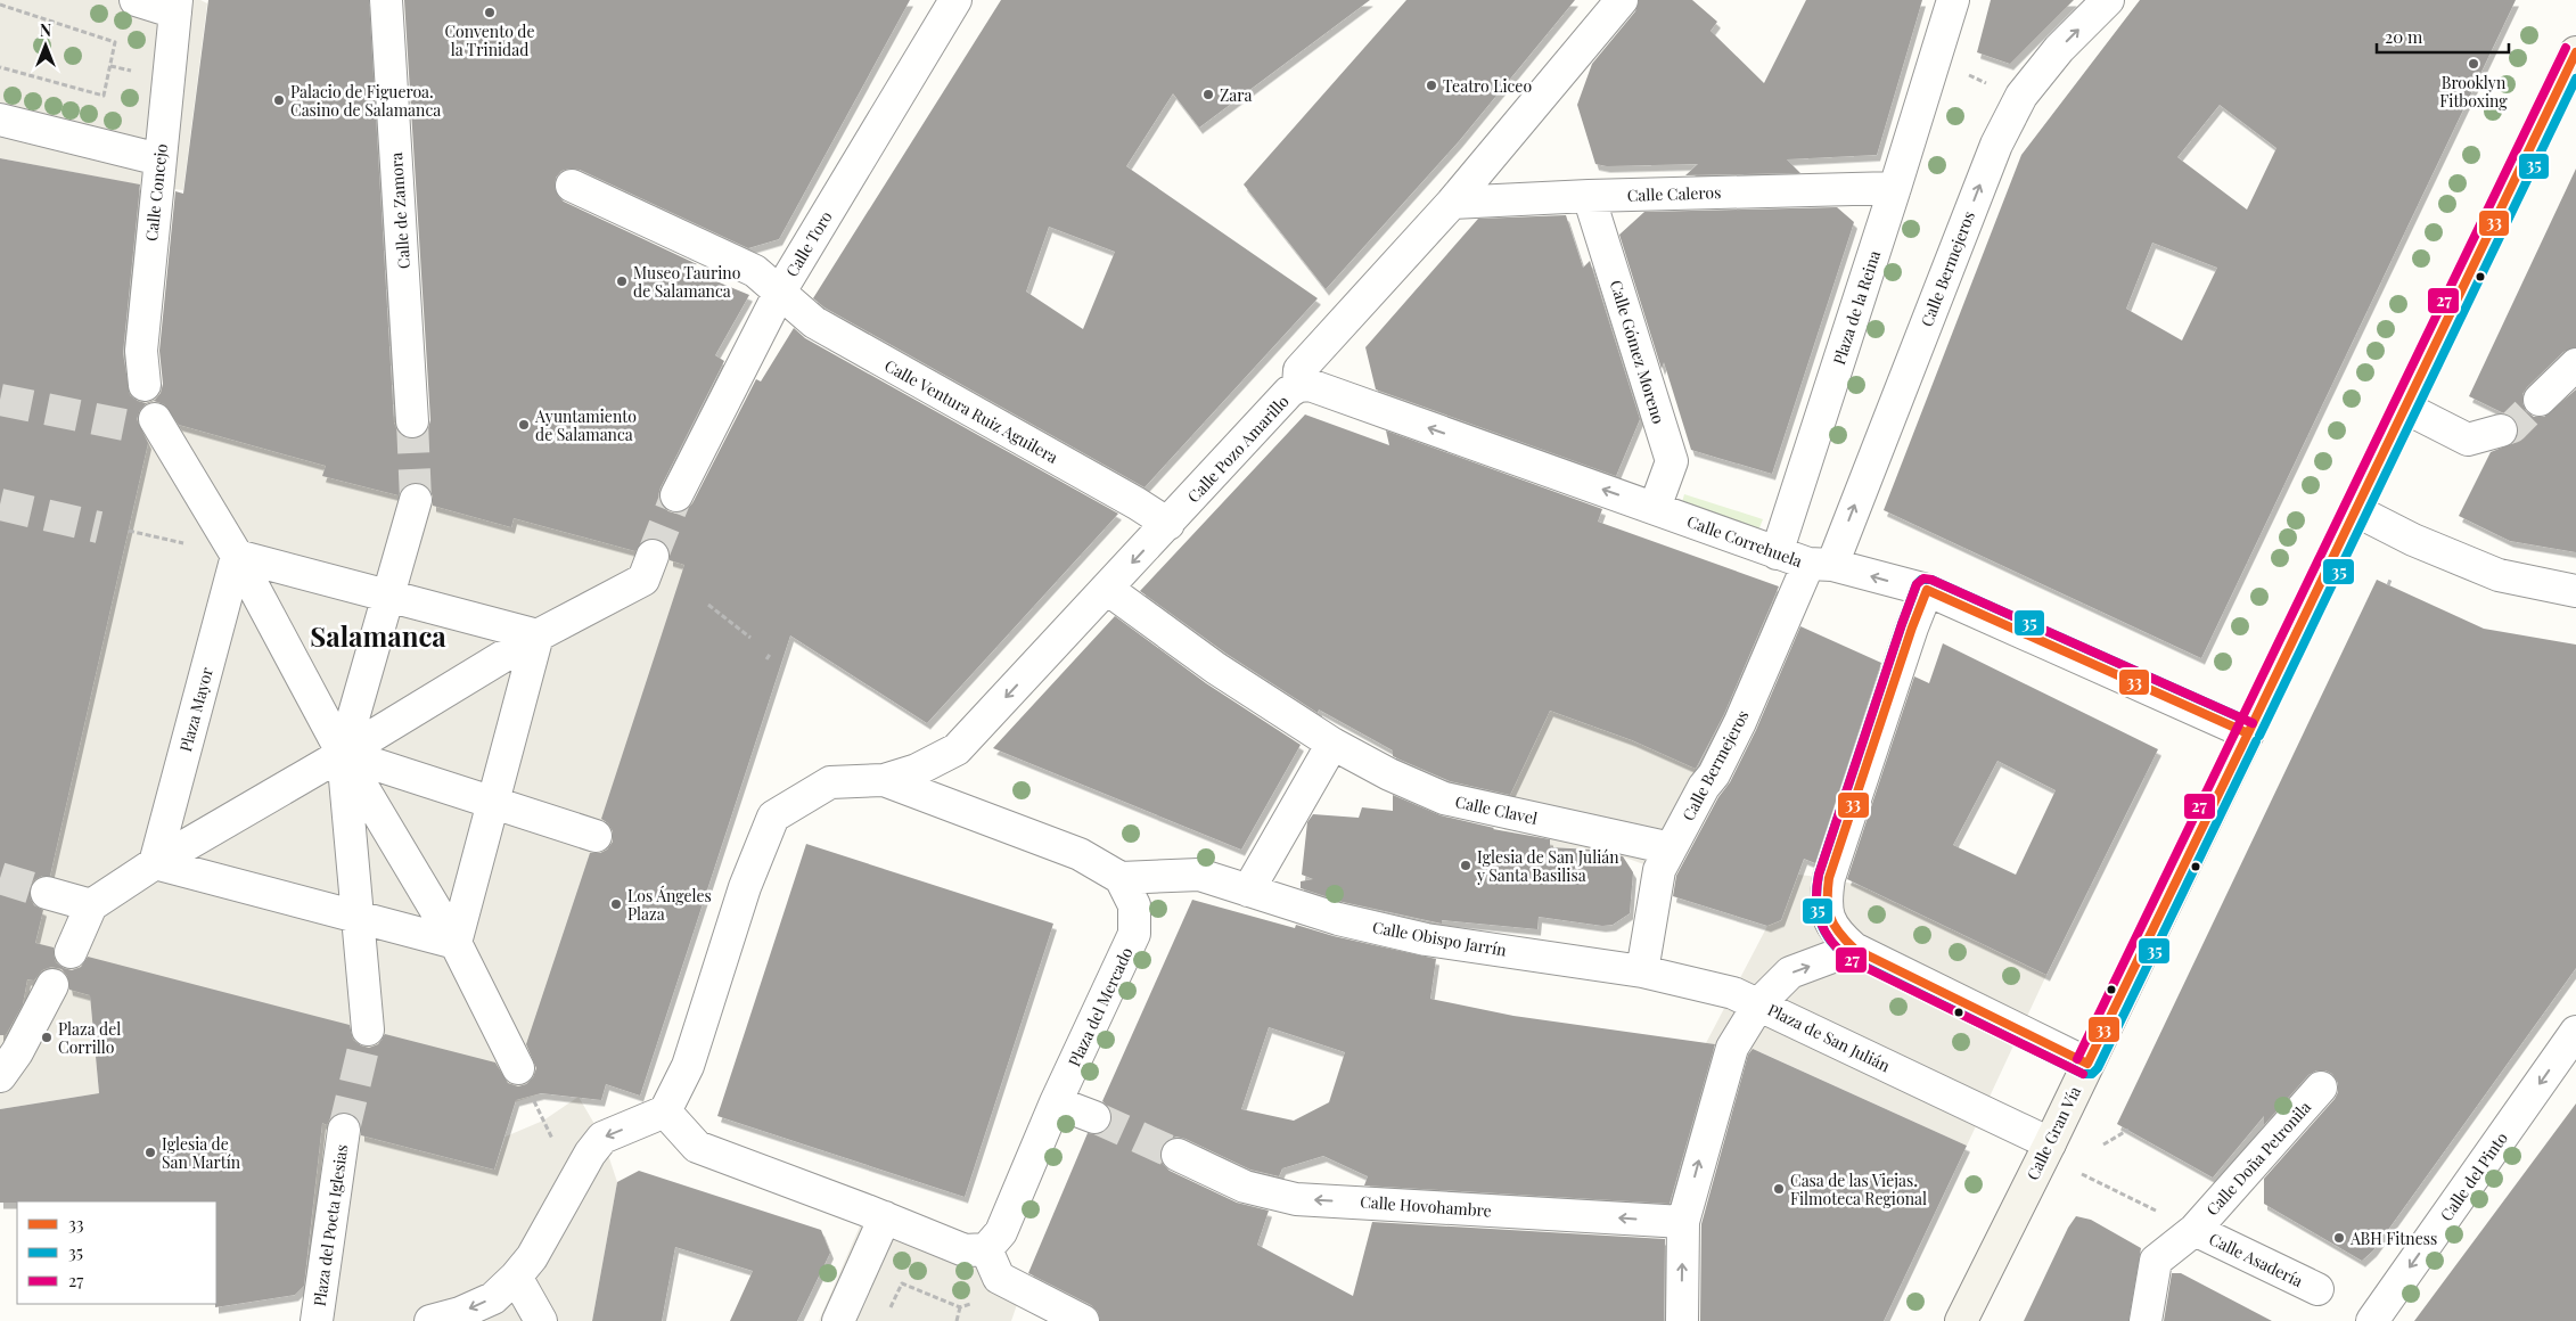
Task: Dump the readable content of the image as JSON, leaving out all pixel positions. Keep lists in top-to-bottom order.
{
  "streets": {
    "main road": ["Calle Gran Vía"],
    "street": [
      "Calle Concejo",
      "Calle Caleros",
      "Calle de Zamora",
      "Calle Toro",
      "Calle Bermejeros",
      "Plaza de la Reina",
      "Calle Gómez Moreno",
      "Calle Ventura Ruiz Aguilera",
      "Calle Pozo Amarillo",
      "Calle Correhuela",
      "Plaza Mayor",
      "Calle Clavel",
      "Calle Obispo Jarrín",
      "Plaza del Mercado",
      "Plaza de San Julián",
      "Calle Doña Petronila",
      "Calle del Pinto",
      "Calle Hovohambre",
      "Plaza del Poeta Iglesias",
      "Calle Asadería"
    ]
  },
  "crossings": [
    ["Calle Caleros", "Plaza de la Reina"],
    ["Calle Caleros", "Calle Gómez Moreno"],
    ["Calle Caleros", "Calle Pozo Amarillo"],
    ["Calle Toro", "Calle Ventura Ruiz Aguilera"],
    ["Calle Bermejeros", "Calle Correhuela"],
    ["Calle Bermejeros", "Calle Clavel"],
    ["Calle Bermejeros", "Calle Obispo Jarrín"],
    ["Plaza de la Reina", "Calle Correhuela"],
    ["Calle Gómez Moreno", "Calle Correhuela"],
    ["Calle Ventura Ruiz Aguilera", "Calle Pozo Amarillo"],
    ["Calle Pozo Amarillo", "Calle Correhuela"],
    ["Calle Pozo Amarillo", "Calle Clavel"],
    ["Calle Correhuela", "Calle Gran Vía"],
    ["Calle Obispo Jarrín", "Plaza del Mercado"],
    ["Calle Obispo Jarrín", "Plaza de San Julián"],
    ["Plaza de San Julián", "Calle Gran Vía"],
    ["Calle Doña Petronila", "Calle Asadería"]
  ],
  "one_way": [
    "Calle Bermejeros",
    "Calle Pozo Amarillo",
    "Calle Correhuela",
    "Calle del Pinto",
    "Calle Hovohambre"
  ],
  "districts": ["Salamanca"],
  "places": [
    "Convento de la Trinidad",
    "Brooklyn Fitboxing",
    "Teatro Liceo",
    "Zara",
    "Palacio de Figueroa. Casino de Salamanca",
    "Museo Taurino de Salamanca",
    "Ayuntamiento de Salamanca",
    "Iglesia de San Julián y Santa Basilisa",
    "Los Ángeles Plaza",
    "Plaza del Corrillo",
    "Iglesia de San Martín",
    "Casa de las Viejas. Filmoteca Regional",
    "ABH Fitness"
  ],
  "lines": ["transit line 27", "transit line 33", "transit line 35"],
  "legend": ["33", "35", "27"],
  "scale_bar": "20 m",
  "north": "top"
}
